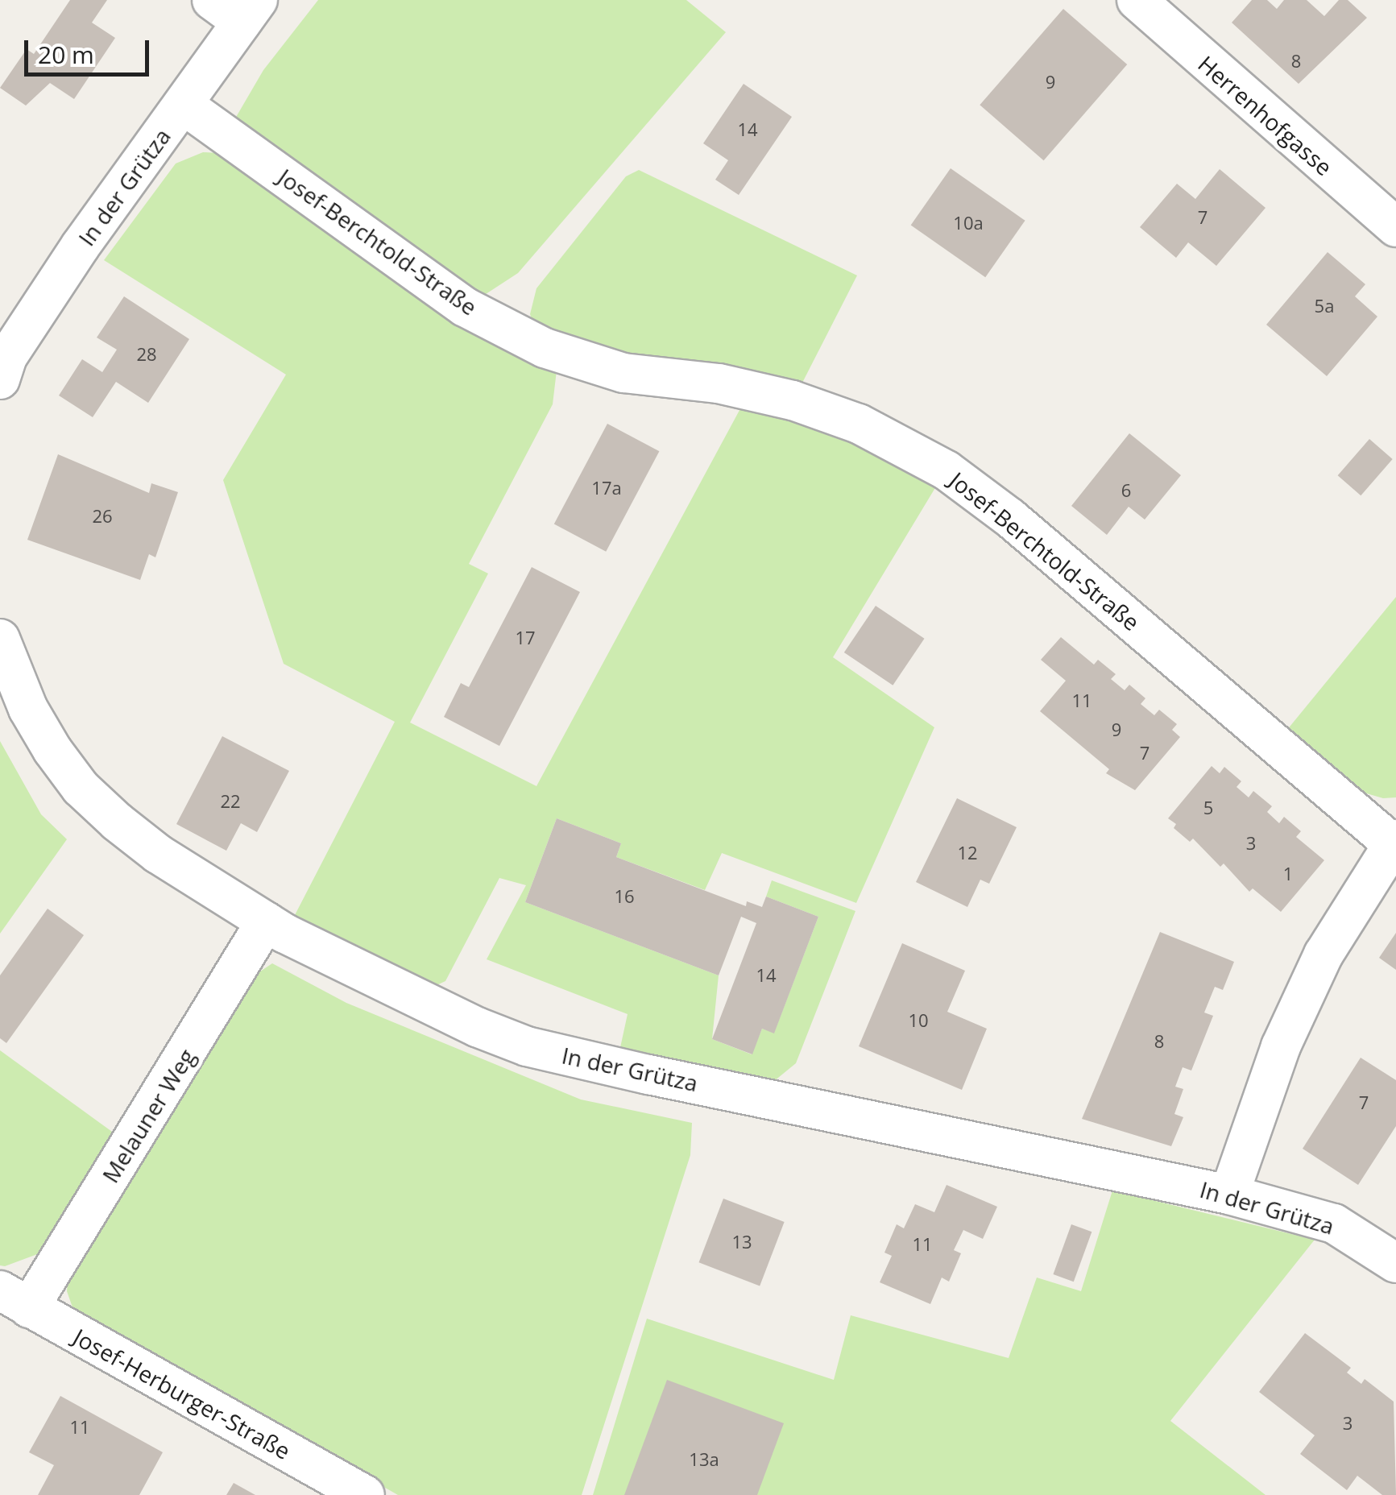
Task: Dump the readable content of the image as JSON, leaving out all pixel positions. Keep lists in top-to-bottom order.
{
  "streets": {
    "street": [
      "Herrenhofgasse",
      "In der Grütza",
      "Josef-Berchtold-Straße",
      "Melauner Weg",
      "Josef-Herburger-Straße"
    ]
  },
  "crossings": [
    ["In der Grütza", "Josef-Berchtold-Straße"],
    ["In der Grütza", "Melauner Weg"],
    ["Melauner Weg", "Josef-Herburger-Straße"]
  ],
  "house_numbers": [
    "8",
    "9",
    "14",
    "7",
    "10a",
    "5a",
    "28",
    "17a",
    "6",
    "26",
    "17",
    "11",
    "9",
    "7",
    "22",
    "5",
    "3",
    "12",
    "1",
    "16",
    "14",
    "10",
    "8",
    "7",
    "13",
    "11",
    "3",
    "11",
    "13a"
  ],
  "scale_bar": "20 m"
}
